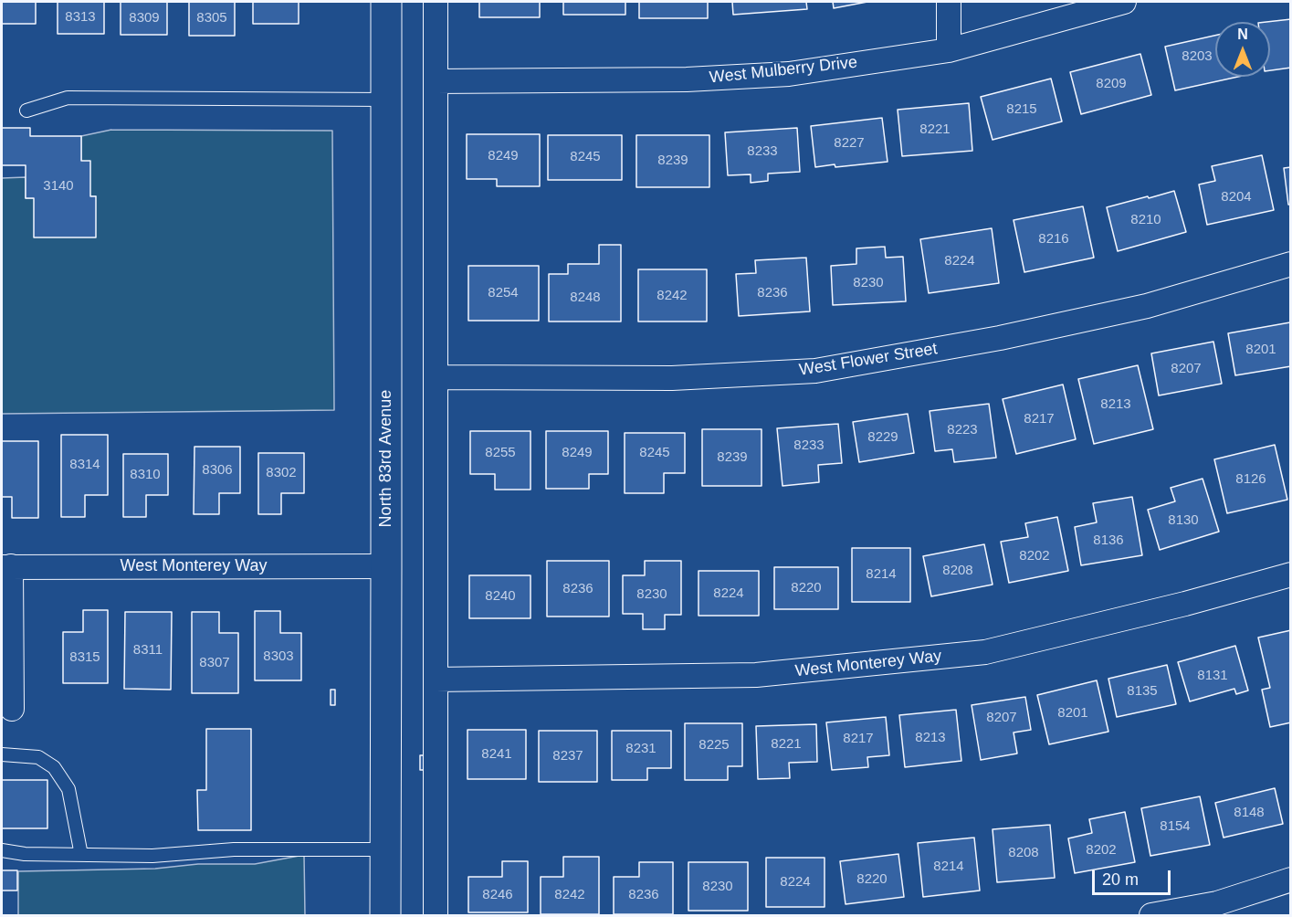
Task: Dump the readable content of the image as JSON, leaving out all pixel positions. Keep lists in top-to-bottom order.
{
  "streets": {
    "main road": ["North 83rd Avenue"],
    "street": ["West Mulberry Drive", "West Flower Street", "West Monterey Way"]
  },
  "crossings": [
    ["North 83rd Avenue", "West Monterey Way"]
  ],
  "house_numbers": [
    "8313",
    "8309",
    "8305",
    "8203",
    "8209",
    "8215",
    "8221",
    "8227",
    "8233",
    "8249",
    "8245",
    "8239",
    "3140",
    "8204",
    "8210",
    "8216",
    "8224",
    "8230",
    "8254",
    "8236",
    "8242",
    "8248",
    "8201",
    "8207",
    "8213",
    "8217",
    "8223",
    "8229",
    "8233",
    "8255",
    "8249",
    "8245",
    "8239",
    "8314",
    "8306",
    "8302",
    "8310",
    "8126",
    "8130",
    "8136",
    "8202",
    "8208",
    "8214",
    "8220",
    "8236",
    "8224",
    "8230",
    "8240",
    "8311",
    "8303",
    "8315",
    "8307",
    "8131",
    "8135",
    "8201",
    "8207",
    "8213",
    "8217",
    "8221",
    "8225",
    "8231",
    "8241",
    "8237",
    "8148",
    "8154",
    "8202",
    "8208",
    "8214",
    "8220",
    "8224",
    "8230",
    "8246",
    "8242",
    "8236"
  ],
  "scale_bar": "20 m",
  "north": "top"
}
